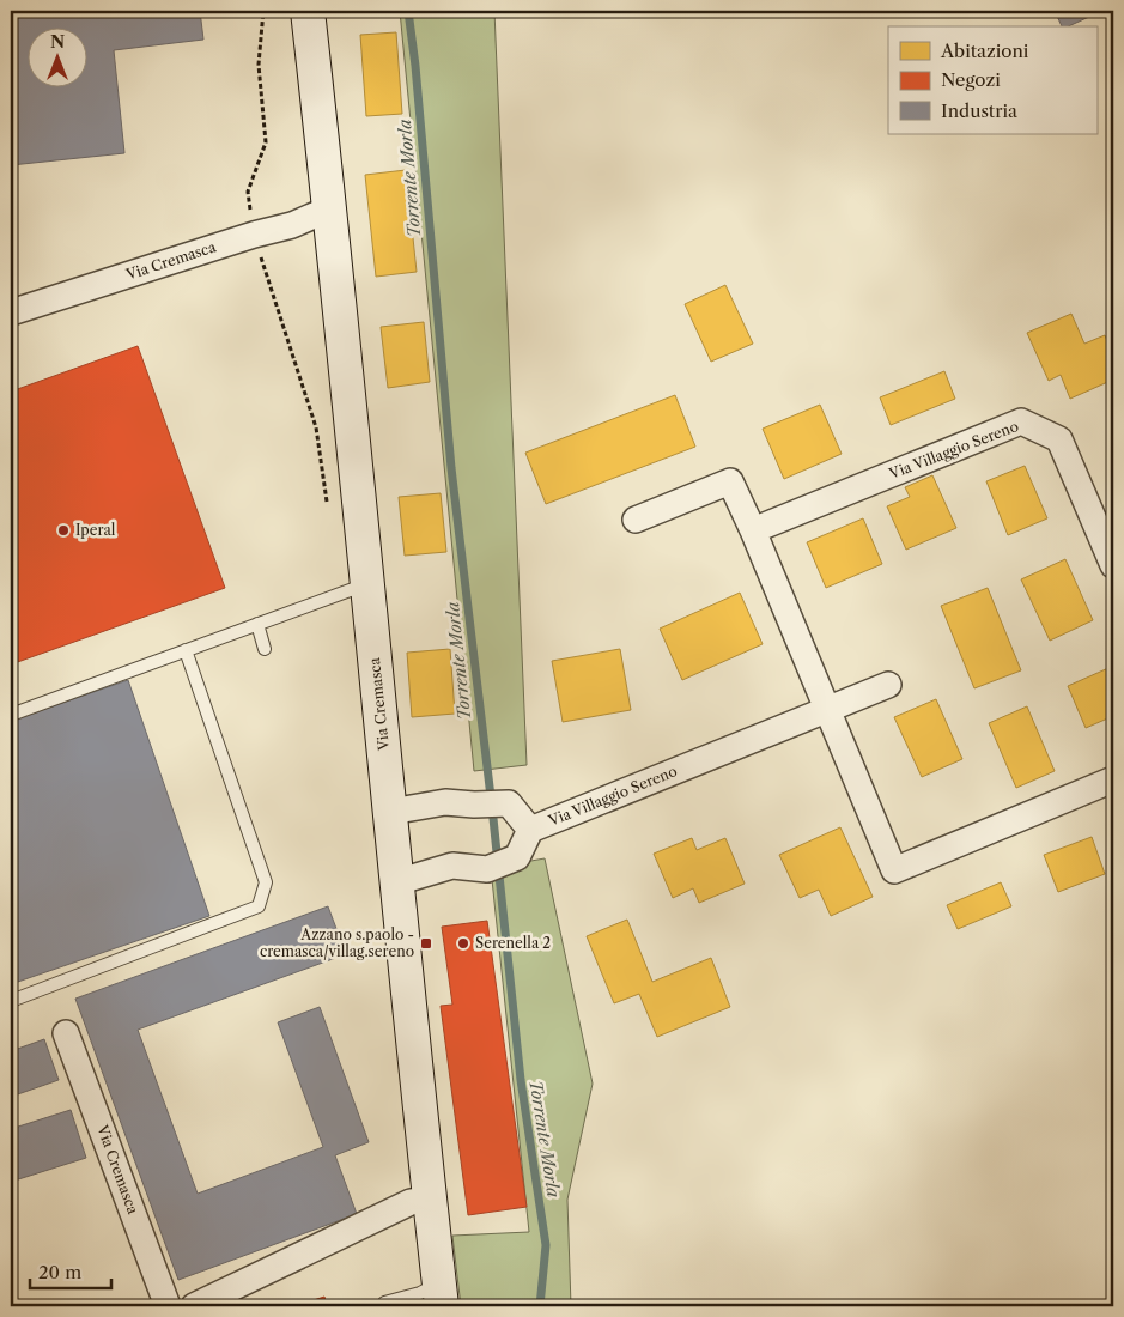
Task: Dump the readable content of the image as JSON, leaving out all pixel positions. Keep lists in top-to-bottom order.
{
  "streets": {
    "main road": ["Via Cremasca"],
    "street": ["Via Villaggio Sereno"]
  },
  "crossings": [
    ["Via Cremasca", "Via Villaggio Sereno"]
  ],
  "water": ["Torrente Morla"],
  "places": {
    "other": ["Iperal", "Serenella 2"],
    "transit": ["Azzano s.paolo - cremasca/villag.sereno"]
  },
  "legend": ["Abitazioni", "Negozi", "Industria"],
  "scale_bar": "20 m",
  "north": "top"
}
